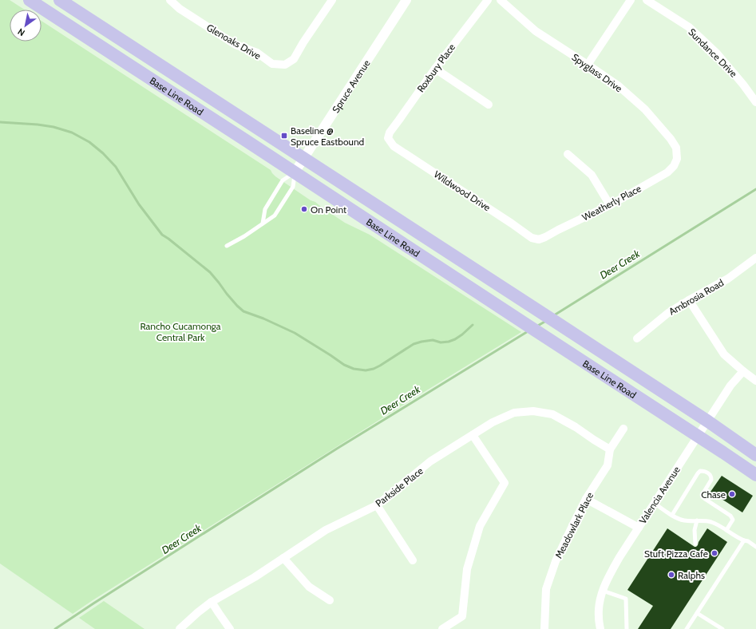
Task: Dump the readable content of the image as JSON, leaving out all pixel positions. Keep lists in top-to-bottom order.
{
  "streets": {
    "main road": ["Base Line Road"],
    "street": [
      "Glenoaks Drive",
      "Sundance Drive",
      "Roxbury Place",
      "Spyglass Drive",
      "Spruce Avenue",
      "Wildwood Drive",
      "Weatherly Place",
      "Ambrosia Road",
      "Parkside Place",
      "Valencia Avenue",
      "Meadowlark Place"
    ]
  },
  "crossings": [
    ["Roxbury Place", "Wildwood Drive"],
    ["Spyglass Drive", "Weatherly Place"],
    ["Spruce Avenue", "Base Line Road"],
    ["Base Line Road", "Valencia Avenue"],
    ["Wildwood Drive", "Weatherly Place"],
    ["Parkside Place", "Meadowlark Place"]
  ],
  "water": ["Deer Creek"],
  "parks": ["Rancho Cucamonga Central Park"],
  "places": {
    "transit": ["Baseline @ Spruce Eastbound"],
    "other": [
      "On Point",
      "Chase",
      "Stuft Pizza Cafe",
      "Ralphs"
    ]
  },
  "north": "bottom left"
}
